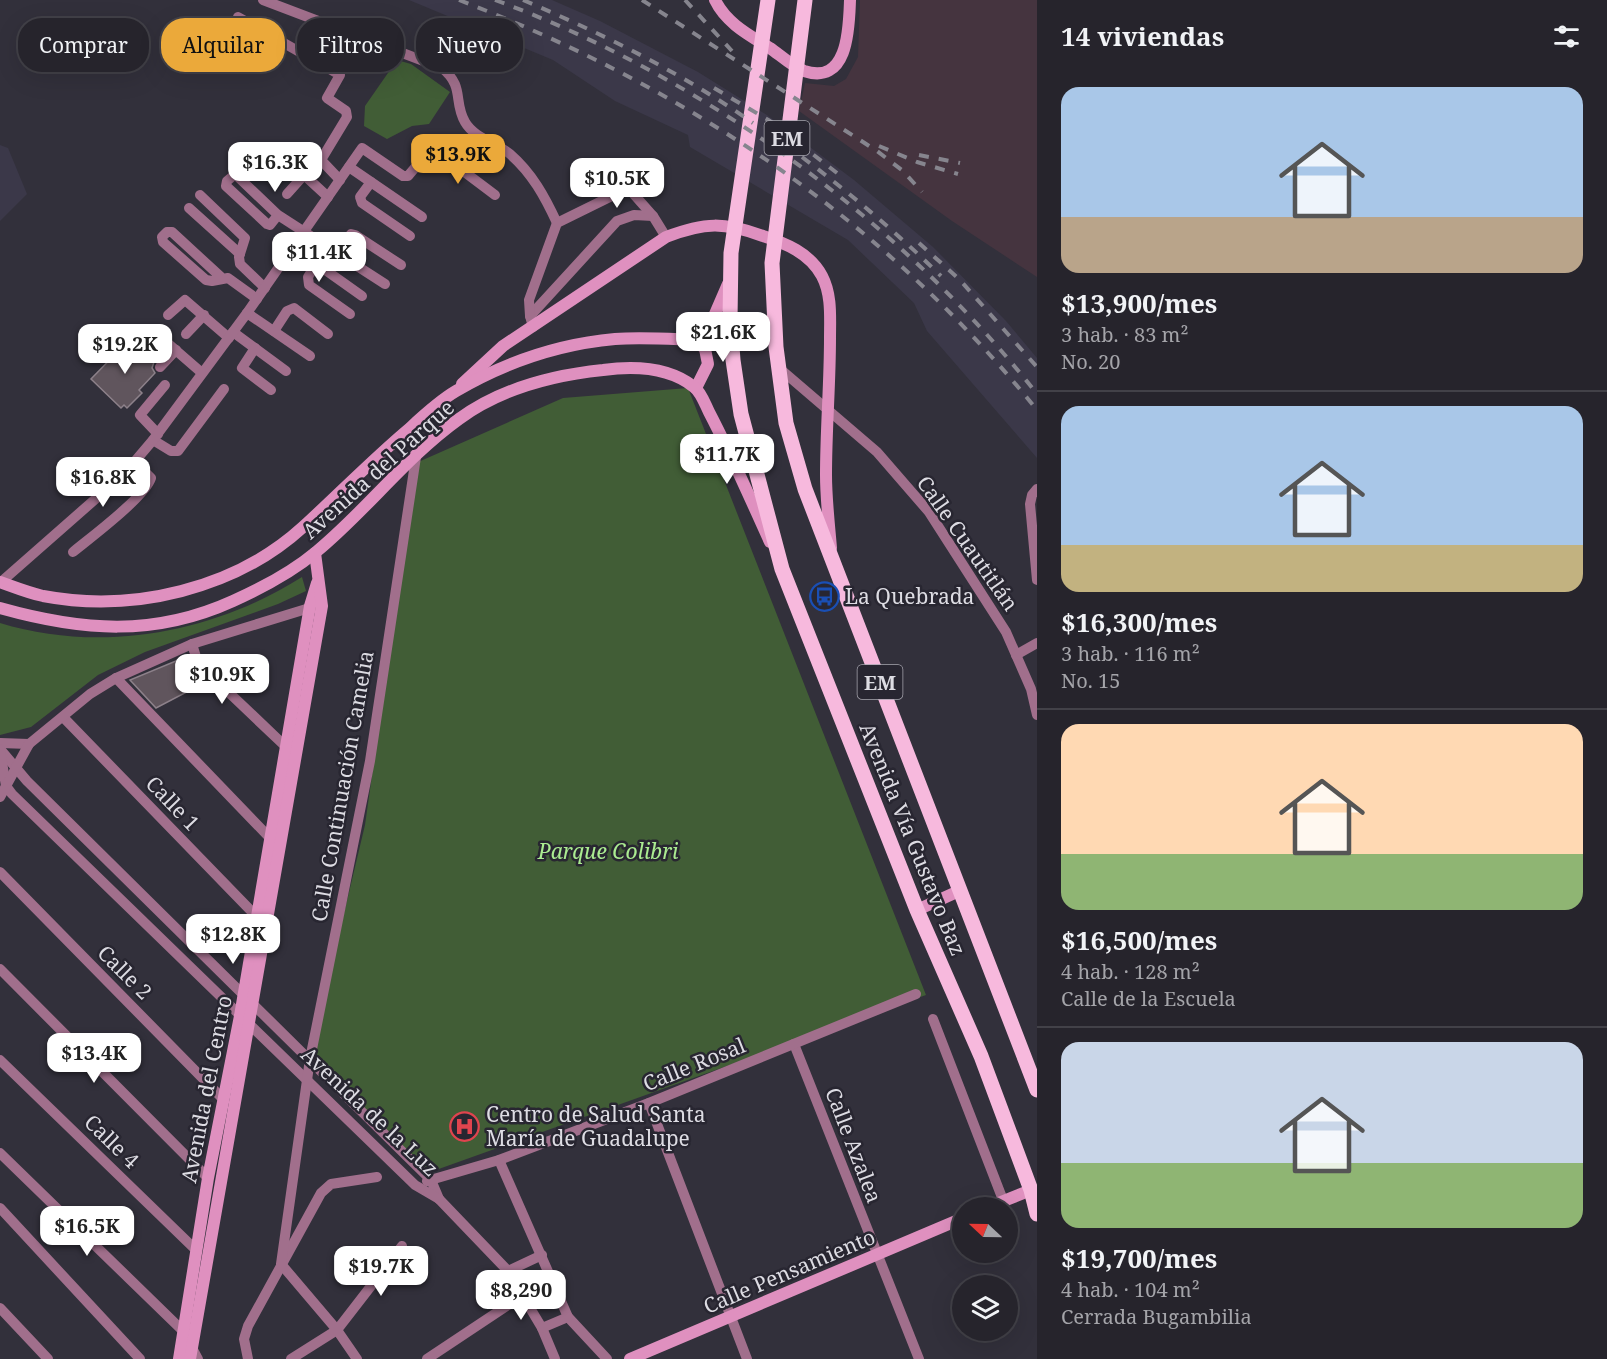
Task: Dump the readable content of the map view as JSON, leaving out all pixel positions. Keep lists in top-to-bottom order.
{
  "streets": {
    "main road": [
      "EM",
      "Avenida del Parque",
      "Avenida Vía Gustavo Baz",
      "Avenida del Centro",
      "Calle Pensamiento"
    ],
    "street": [
      "Calle Cuautitlán",
      "Calle Continuación Camelia",
      "Calle 1",
      "Calle 2",
      "Calle Rosal",
      "Avenida de la Luz",
      "Calle 4",
      "Calle Azalea"
    ]
  },
  "crossings": [
    ["EM", "Avenida Vía Gustavo Baz"],
    ["Avenida del Parque", "Calle Continuación Camelia"],
    ["Avenida del Parque", "Avenida del Centro"],
    ["Calle Cuautitlán", "Avenida Vía Gustavo Baz"],
    ["Calle Continuación Camelia", "Avenida de la Luz"],
    ["Calle 1", "Avenida del Centro"],
    ["Calle 2", "Avenida del Centro"],
    ["Calle Rosal", "Avenida de la Luz"],
    ["Calle Rosal", "Calle Azalea"],
    ["Avenida del Centro", "Avenida de la Luz"],
    ["Avenida del Centro", "Calle 4"],
    ["Calle Azalea", "Calle Pensamiento"]
  ],
  "parks": ["Parque Colibri"],
  "places": {
    "bus stop": ["La Quebrada"],
    "hospital": ["Centro de Salud Santa María de Guadalupe"]
  },
  "north": "left",
  "page": {
    "heading": "14 viviendas",
    "chip": [
      "Comprar",
      "Alquilar",
      "Filtros",
      "Nuevo"
    ],
    "list": [
      {
        "name": "$13,900/mes",
        "note": "3 hab. · 83 m² · No. 20"
      },
      {
        "name": "$16,300/mes",
        "note": "3 hab. · 116 m² · No. 15"
      },
      {
        "name": "$16,500/mes",
        "note": "4 hab. · 128 m² · Calle de la Escuela"
      },
      {
        "name": "$19,700/mes",
        "note": "4 hab. · 104 m² · Cerrada Bugambilia"
      }
    ],
    "price": [
      "$13.9K",
      "$16.3K",
      "$10.5K",
      "$11.4K",
      "$21.6K",
      "$19.2K",
      "$11.7K",
      "$16.8K",
      "$10.9K",
      "$12.8K",
      "$13.4K",
      "$16.5K",
      "$19.7K",
      "$8,290"
    ]
  }
}
